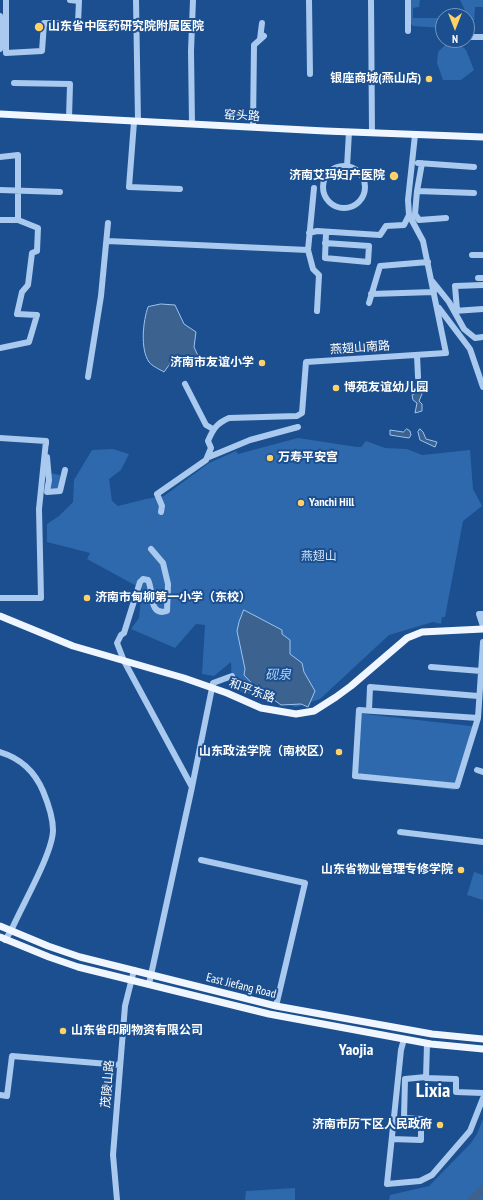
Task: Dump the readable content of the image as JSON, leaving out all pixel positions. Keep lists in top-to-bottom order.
{
  "streets": {
    "main road": ["窑头路", "和平东路", "East Jiefang Road"],
    "street": ["燕翅山南路", "茂陵山路"]
  },
  "crossings": [
    ["窑头路", "燕翅山南路"],
    ["East Jiefang Road", "茂陵山路"]
  ],
  "districts": ["Yaojia", "Lixia"],
  "water": ["砚泉"],
  "parks": ["燕翅山"],
  "places": [
    "山东省中医药研究院附属医院",
    "银座商城(燕山店)",
    "济南艾玛妇产医院",
    "济南市友谊小学",
    "博苑友谊幼儿园",
    "万寿平安宫",
    "Yanchi Hill",
    "济南市甸柳第一小学（东校）",
    "山东政法学院（南校区）",
    "山东省物业管理专修学院",
    "山东省印刷物资有限公司",
    "济南市历下区人民政府"
  ],
  "north": "bottom"
}
